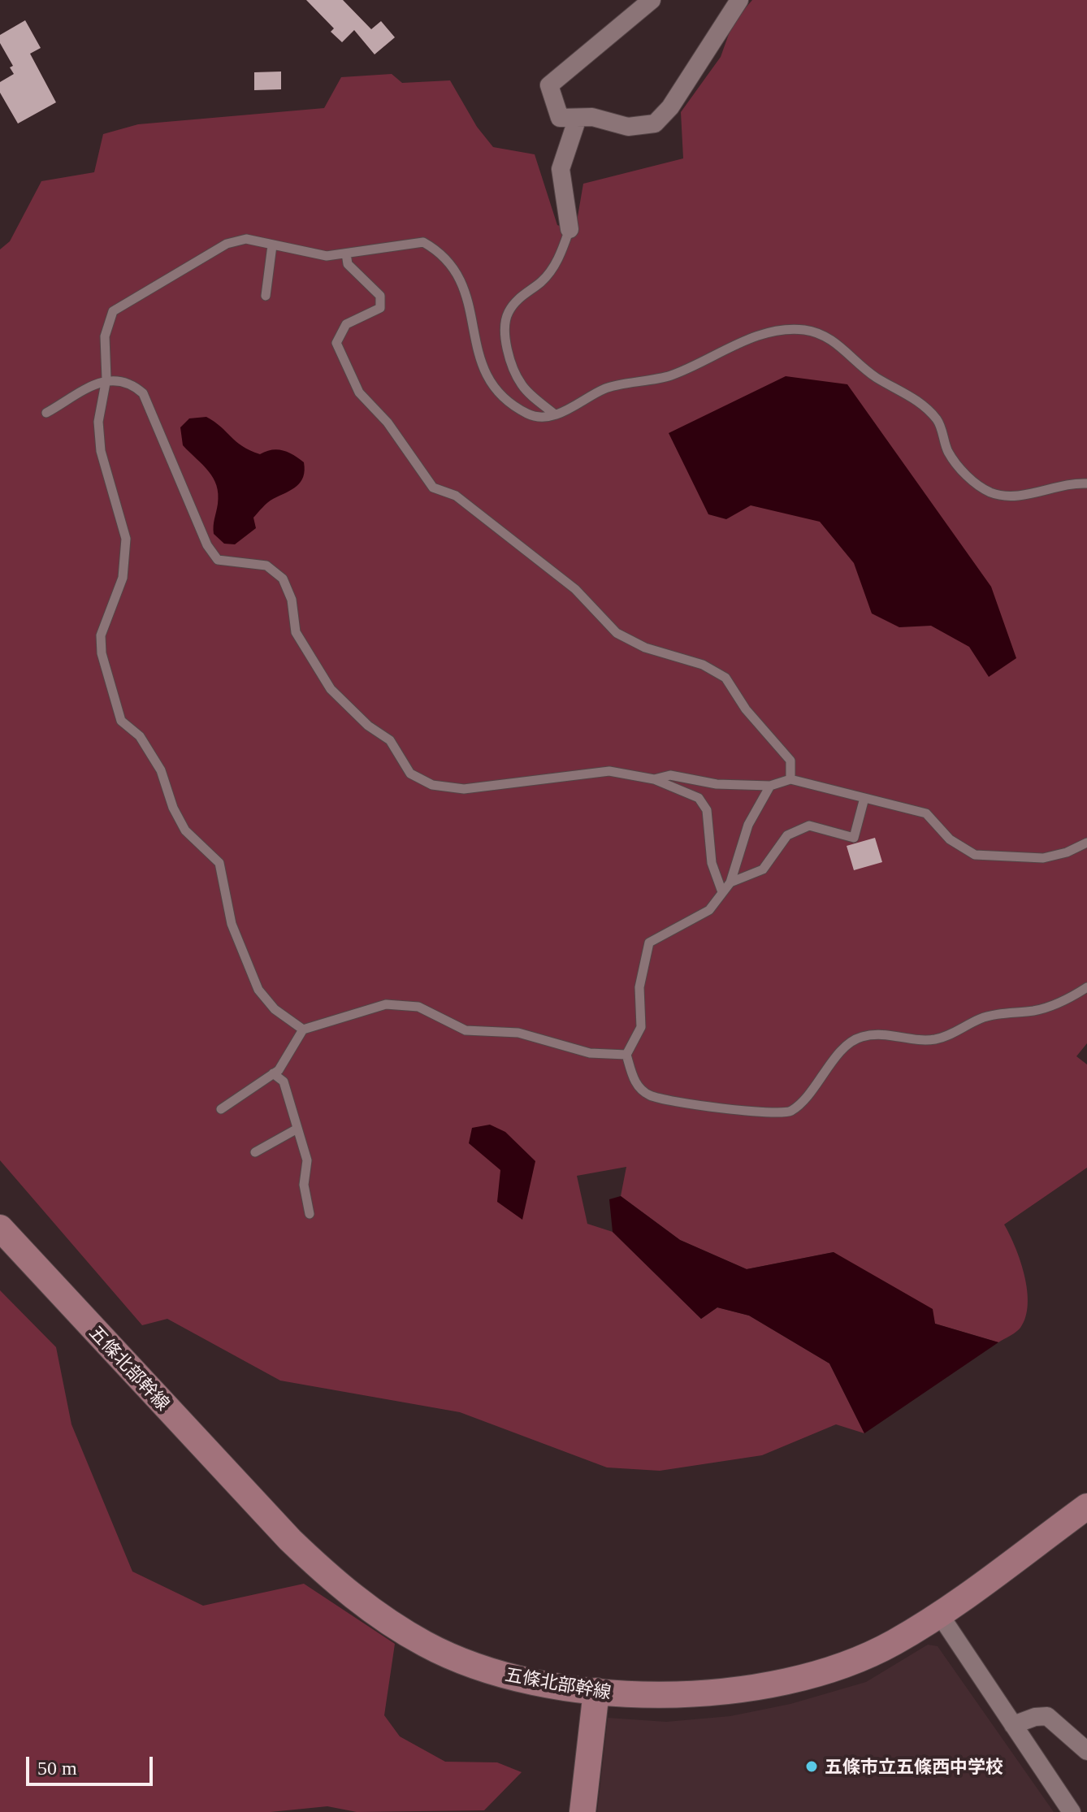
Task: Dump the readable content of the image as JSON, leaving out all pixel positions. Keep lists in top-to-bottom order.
{
  "streets": {
    "street": ["五條北部幹線"]
  },
  "places": ["五條市立五條西中学校"],
  "scale_bar": "50 m"
}
